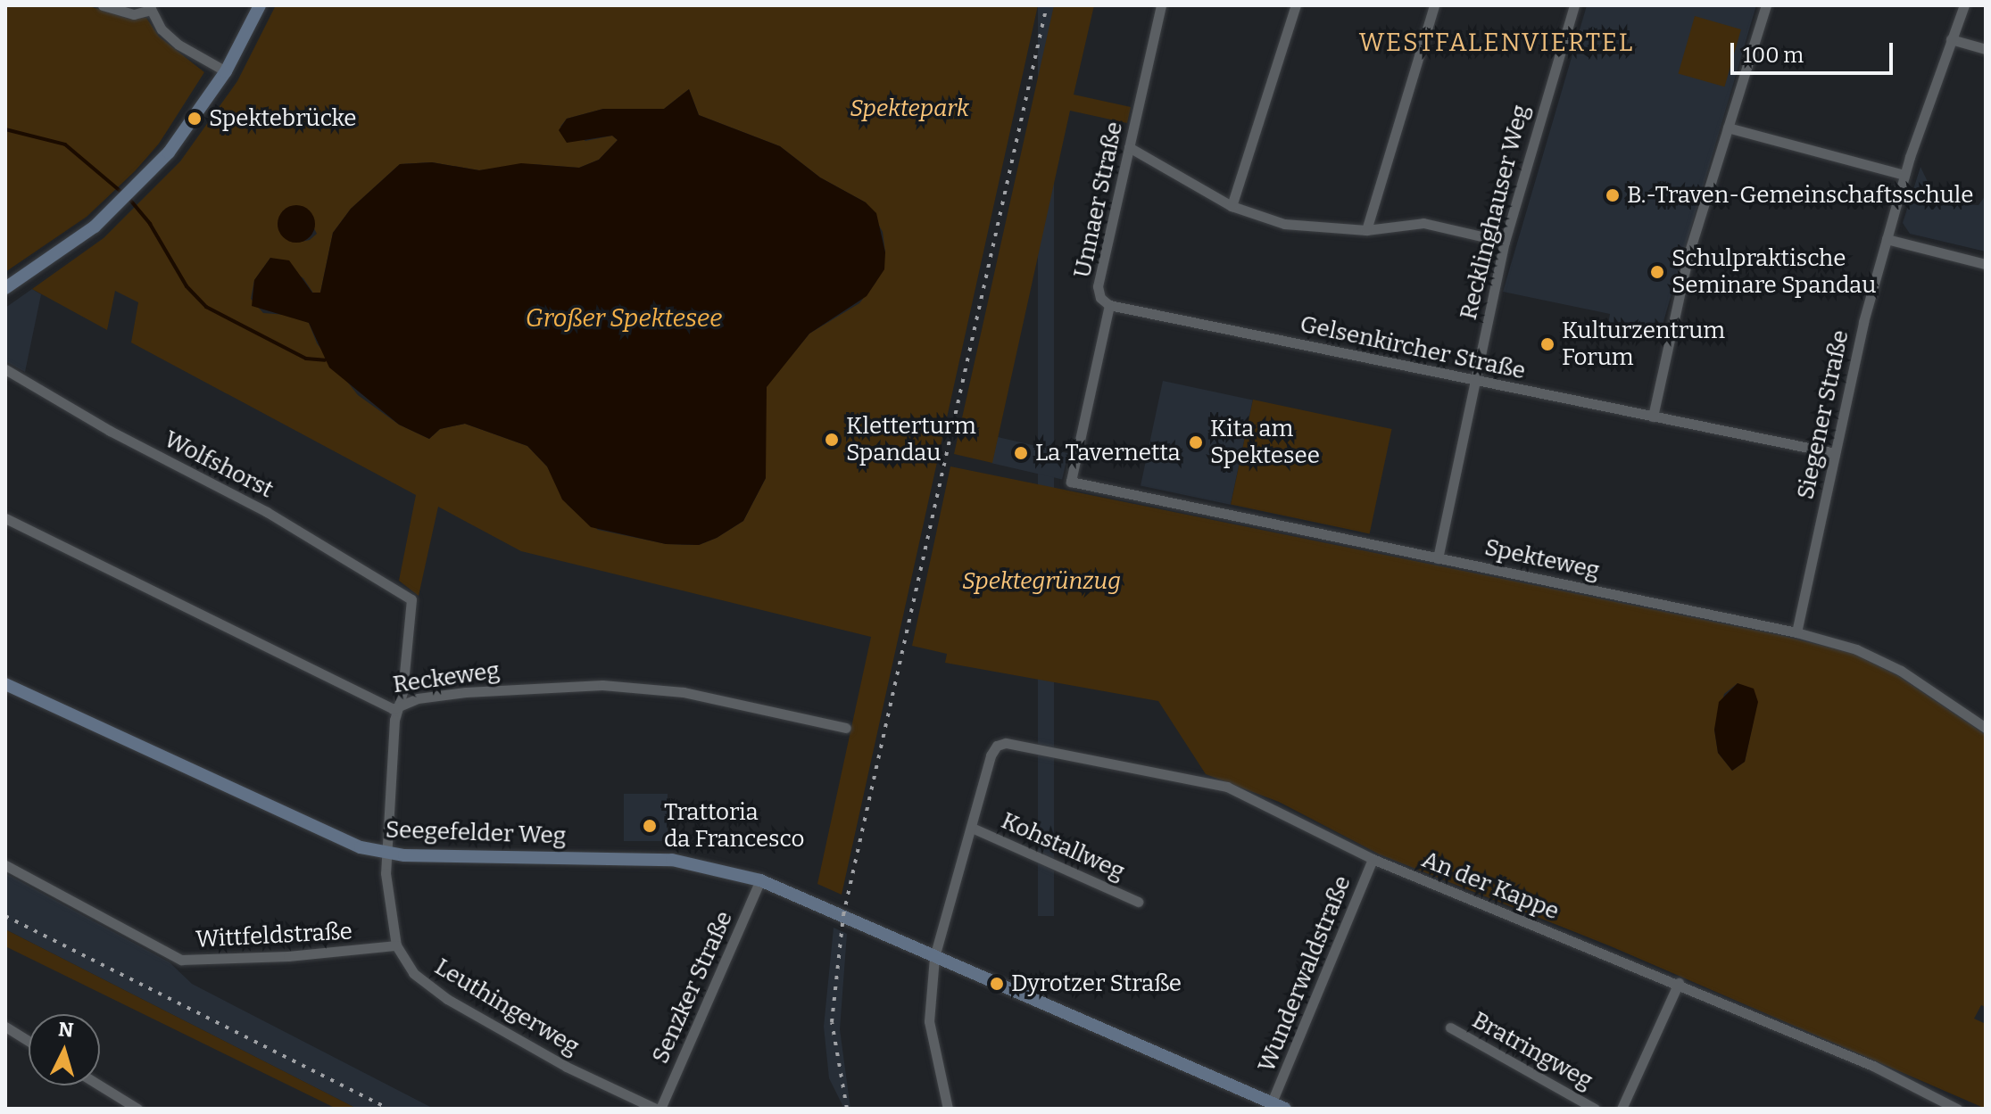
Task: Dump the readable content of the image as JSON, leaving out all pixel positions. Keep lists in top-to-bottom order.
{
  "streets": {
    "street": [
      "Unnaer Straße",
      "Recklinghauser Weg",
      "Gelsenkircher Straße",
      "Siegener Straße",
      "Wolfshorst",
      "Spekteweg",
      "Reckeweg",
      "Seegefelder Weg",
      "Kohstallweg",
      "An der Kappe",
      "Wittfeldstraße",
      "Wunderwaldstraße",
      "Senzker Straße",
      "Leuthingerweg",
      "Bratringweg"
    ]
  },
  "crossings": [
    ["Unnaer Straße", "Gelsenkircher Straße"],
    ["Unnaer Straße", "Spekteweg"],
    ["Recklinghauser Weg", "Gelsenkircher Straße"],
    ["Recklinghauser Weg", "Spekteweg"],
    ["Gelsenkircher Straße", "Siegener Straße"],
    ["Siegener Straße", "Spekteweg"],
    ["Wolfshorst", "Leuthingerweg"],
    ["Reckeweg", "Leuthingerweg"],
    ["Seegefelder Weg", "Wunderwaldstraße"],
    ["Seegefelder Weg", "Senzker Straße"],
    ["Seegefelder Weg", "Leuthingerweg"],
    ["Kohstallweg", "An der Kappe"],
    ["An der Kappe", "Wunderwaldstraße"],
    ["Wittfeldstraße", "Leuthingerweg"],
    ["Senzker Straße", "Leuthingerweg"]
  ],
  "districts": ["WESTFALENVIERTEL"],
  "water": ["Großer Spektesee"],
  "parks": ["Spektepark", "Spektegrünzug"],
  "places": [
    "Spektebrücke",
    "B.-Traven-Gemeinschaftsschule",
    "Schulpraktische Seminare Spandau",
    "Kulturzentrum Forum",
    "Kletterturm Spandau",
    "Kita am Spektesee",
    "La Tavernetta",
    "Trattoria da Francesco",
    "Dyrotzer Straße"
  ],
  "scale_bar": "100 m",
  "north": "top"
}
